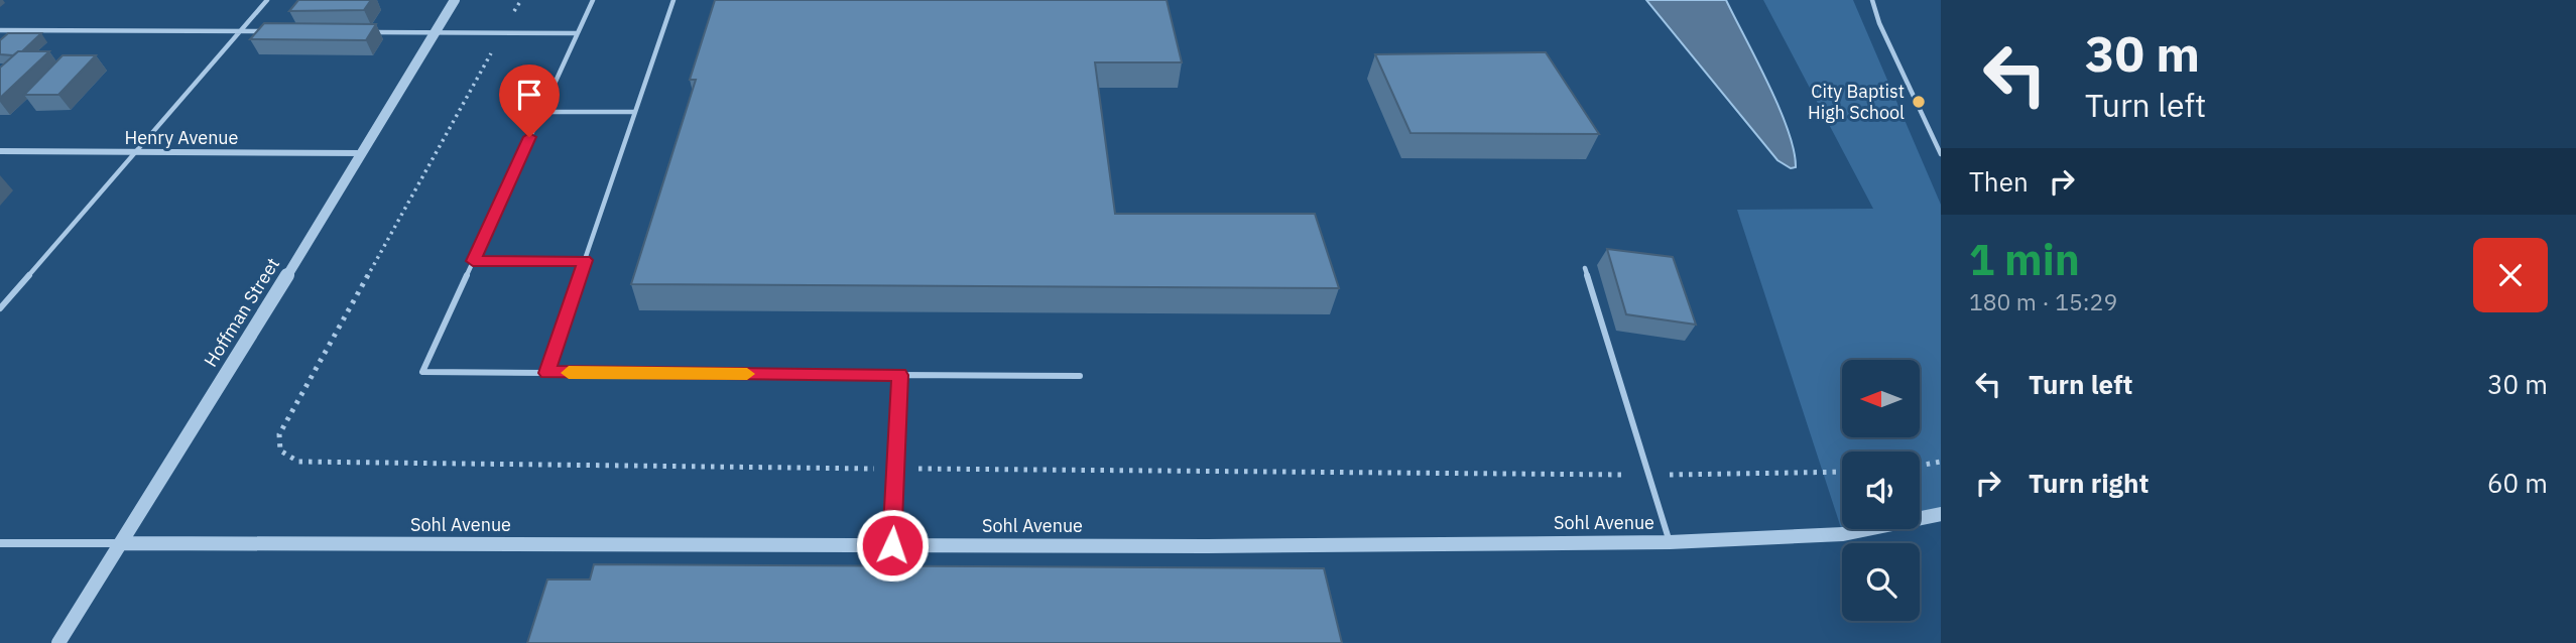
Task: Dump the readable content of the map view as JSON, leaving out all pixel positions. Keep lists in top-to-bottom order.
{
  "streets": {
    "street": ["Henry Avenue", "Hoffman Street", "Sohl Avenue"]
  },
  "crossings": [
    ["Henry Avenue", "Hoffman Street"],
    ["Hoffman Street", "Sohl Avenue"]
  ],
  "places": ["City Baptist High School"],
  "north": "left",
  "page": {
    "turn": ["30 m", "Turn left"],
    "then": "Then",
    "heading": ["1 min", "180 m · 15:29"],
    "list": [
      {
        "name": "Turn left",
        "value": "30 m"
      },
      {
        "name": "Turn right",
        "value": "60 m"
      }
    ]
  }
}
